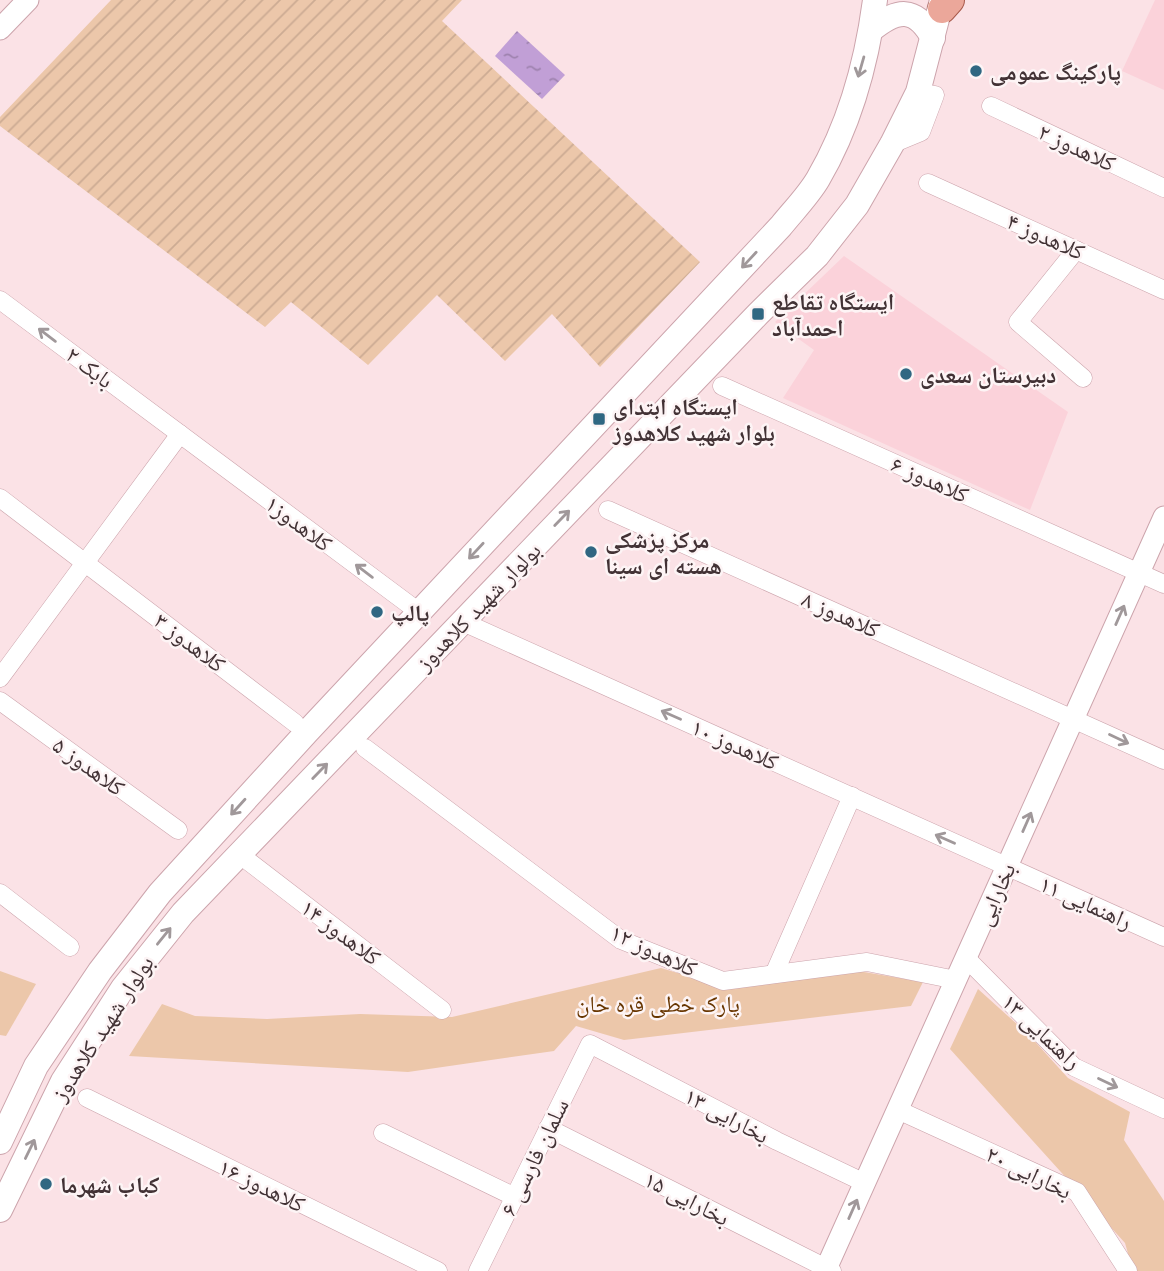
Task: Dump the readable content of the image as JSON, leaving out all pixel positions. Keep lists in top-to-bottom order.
{
  "streets": {
    "main road": ["بولوار شهید کلاهدوز"],
    "street": [
      "کلاهدوز ۲",
      "کلاهدوز ۴",
      "بابک ۲",
      "کلاهدوز ۶",
      "کلاهدوز۱",
      "کلاهدوز ۸",
      "کلاهدوز ۳",
      "کلاهدوز ۱۰",
      "کلاهدوز ۵",
      "بخارایی",
      "راهنمایی ۱۱",
      "کلاهدوز ۱۴",
      "کلاهدوز ۱۲",
      "راهنمایی ۱۳",
      "بخارایی ۱۳",
      "سلمان فارسی ۶",
      "بخارایی ۲۰",
      "کلاهدوز ۱۶",
      "بخارایی ۱۵"
    ]
  },
  "crossings": [
    ["بابک ۲", "کلاهدوز۱"],
    ["کلاهدوز ۶", "بخارایی"],
    ["کلاهدوز۱", "بولوار شهید کلاهدوز"],
    ["بولوار شهید کلاهدوز", "کلاهدوز ۱۰"],
    ["بولوار شهید کلاهدوز", "کلاهدوز ۱۴"],
    ["کلاهدوز ۸", "بخارایی"],
    ["کلاهدوز ۱۰", "بخارایی"],
    ["کلاهدوز ۱۰", "راهنمایی ۱۱"],
    ["بخارایی", "راهنمایی ۱۱"],
    ["بخارایی", "کلاهدوز ۱۲"],
    ["بخارایی", "راهنمایی ۱۳"],
    ["بخارایی", "بخارایی ۱۳"],
    ["بخارایی", "بخارایی ۲۰"],
    ["بخارایی", "بخارایی ۱۵"],
    ["بخارایی ۱۳", "سلمان فارسی ۶"],
    ["سلمان فارسی ۶", "بخارایی ۱۵"]
  ],
  "one_way": [
    "بابک ۲",
    "کلاهدوز۱",
    "کلاهدوز ۱۰",
    "بخارایی",
    "راهنمایی ۱۳"
  ],
  "parks": ["پارک خطی قره خان"],
  "places": {
    "other": [
      "پارکینگ عمومی",
      "دبیرستان سعدی",
      "مرکز پزشکی هسته ای سینا",
      "پالپ",
      "کباب شهرما"
    ],
    "transit": ["ایستگاه تقاطع احمدآباد", "ایستگاه ابتدای بلوار شهید کلاهدوز"]
  }
}
